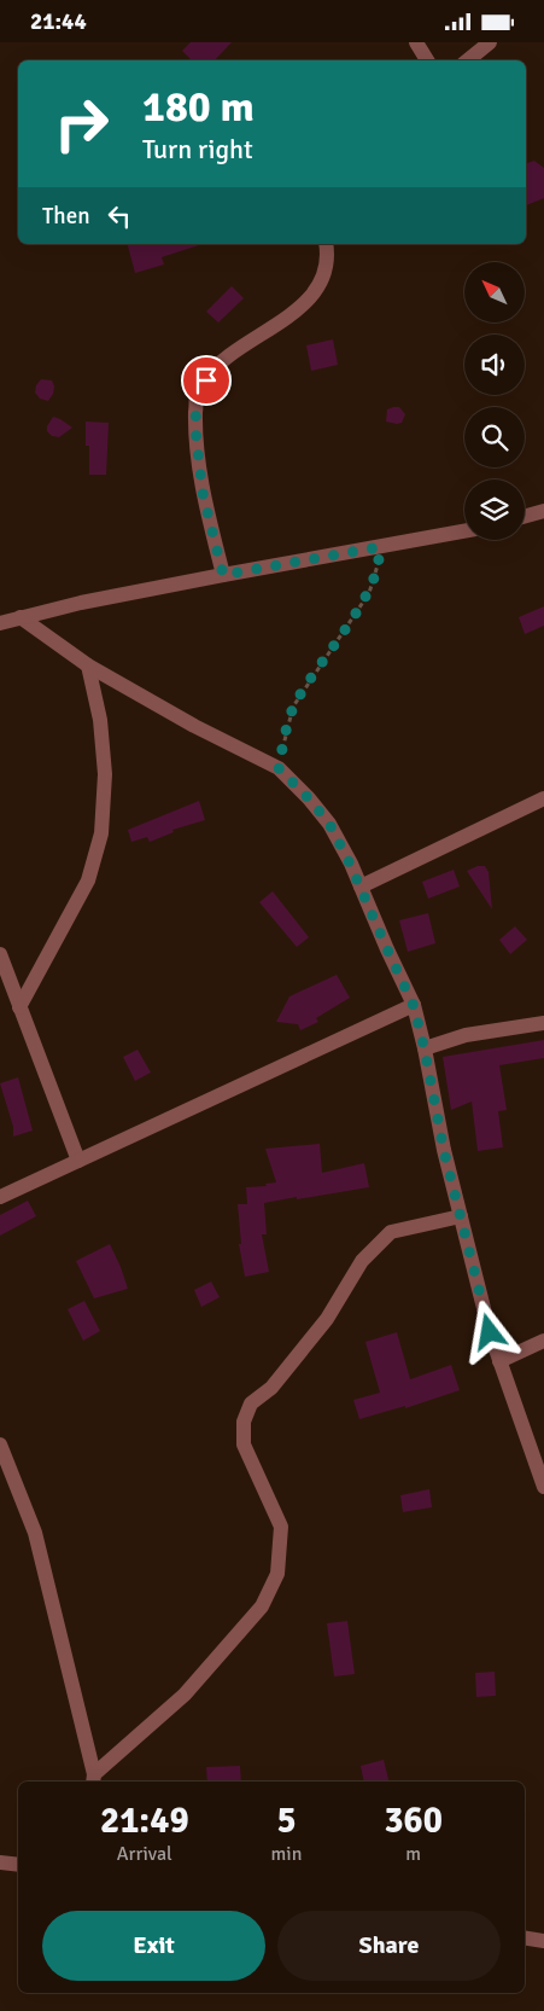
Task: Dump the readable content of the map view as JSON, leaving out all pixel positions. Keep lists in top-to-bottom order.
{
  "north": "top left",
  "page": {
    "status": "21:44",
    "turn": ["180 m", "Turn right"],
    "then": "Then",
    "eta": [
      "21:49",
      "Arrival",
      "5",
      "min",
      "360",
      "m"
    ],
    "buttons": ["Exit", "Share"]
  }
}
